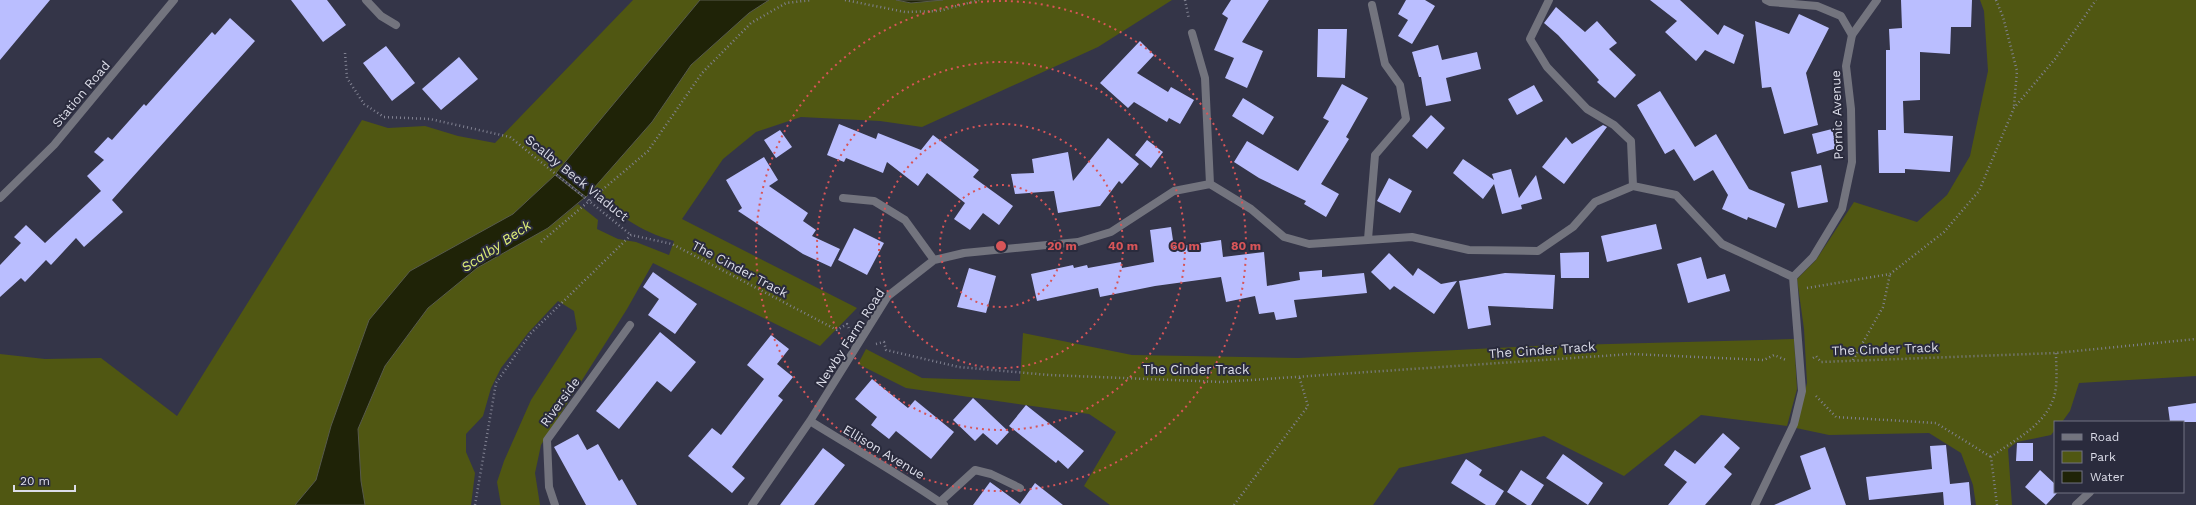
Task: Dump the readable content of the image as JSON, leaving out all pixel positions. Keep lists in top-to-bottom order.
{
  "streets": {
    "street": [
      "Station Road",
      "Pornic Avenue",
      "Newby Farm Road",
      "Riverside",
      "Ellison Avenue"
    ],
    "path": ["Scalby Beck Viaduct", "The Cinder Track"]
  },
  "crossings": [
    ["Scalby Beck Viaduct", "The Cinder Track"],
    ["Newby Farm Road", "Ellison Avenue"]
  ],
  "water": ["Scalby Beck"],
  "legend": ["Road", "Park", "Water"],
  "scale_bar": "20 m",
  "rings": [
    "20 m",
    "40 m",
    "60 m",
    "80 m"
  ]
}
